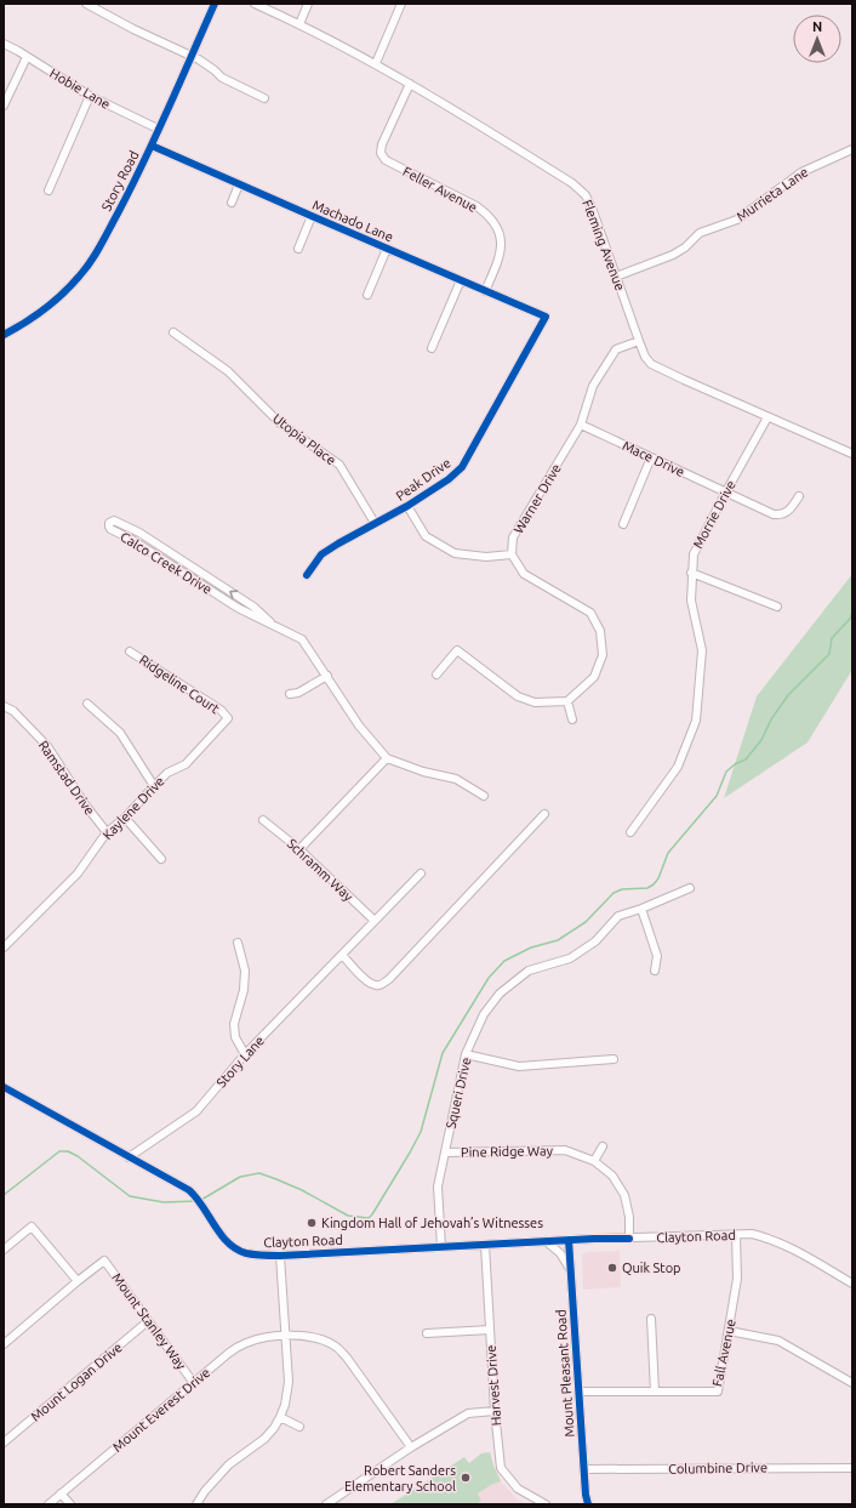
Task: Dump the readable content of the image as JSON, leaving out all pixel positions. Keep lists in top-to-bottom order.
{
  "streets": {
    "street": [
      "Hobie Lane",
      "Story Road",
      "Feller Avenue",
      "Murrieta Lane",
      "Machado Lane",
      "Fleming Avenue",
      "Utopia Place",
      "Mace Drive",
      "Peak Drive",
      "Warner Drive",
      "Morrie Drive",
      "Calco Creek Drive",
      "Ridgeline Court",
      "Ramstad Drive",
      "Kaylene Drive",
      "Schramm Way",
      "Story Lane",
      "Squeri Drive",
      "Pine Ridge Way",
      "Clayton Road",
      "Mount Stanley Way",
      "Fall Avenue",
      "Mount Pleasant Road",
      "Mount Logan Drive",
      "Harvest Drive",
      "Mount Everest Drive",
      "Columbine Drive"
    ]
  },
  "crossings": [
    ["Hobie Lane", "Story Road"],
    ["Story Road", "Machado Lane"],
    ["Feller Avenue", "Machado Lane"],
    ["Feller Avenue", "Fleming Avenue"],
    ["Murrieta Lane", "Fleming Avenue"],
    ["Machado Lane", "Peak Drive"],
    ["Fleming Avenue", "Warner Drive"],
    ["Fleming Avenue", "Morrie Drive"],
    ["Utopia Place", "Peak Drive"],
    ["Mace Drive", "Warner Drive"],
    ["Mace Drive", "Morrie Drive"],
    ["Ridgeline Court", "Kaylene Drive"],
    ["Ramstad Drive", "Kaylene Drive"],
    ["Schramm Way", "Story Lane"],
    ["Story Lane", "Clayton Road"],
    ["Squeri Drive", "Pine Ridge Way"],
    ["Squeri Drive", "Clayton Road"],
    ["Pine Ridge Way", "Clayton Road"],
    ["Clayton Road", "Fall Avenue"],
    ["Clayton Road", "Mount Pleasant Road"],
    ["Clayton Road", "Harvest Drive"],
    ["Mount Stanley Way", "Mount Logan Drive"],
    ["Mount Stanley Way", "Mount Everest Drive"],
    ["Fall Avenue", "Mount Pleasant Road"],
    ["Mount Pleasant Road", "Columbine Drive"]
  ],
  "places": ["Kingdom Hall of Jehovah’s Witnesses", "Quik Stop", "Robert Sanders Elementary School"],
  "north": "top"
}
